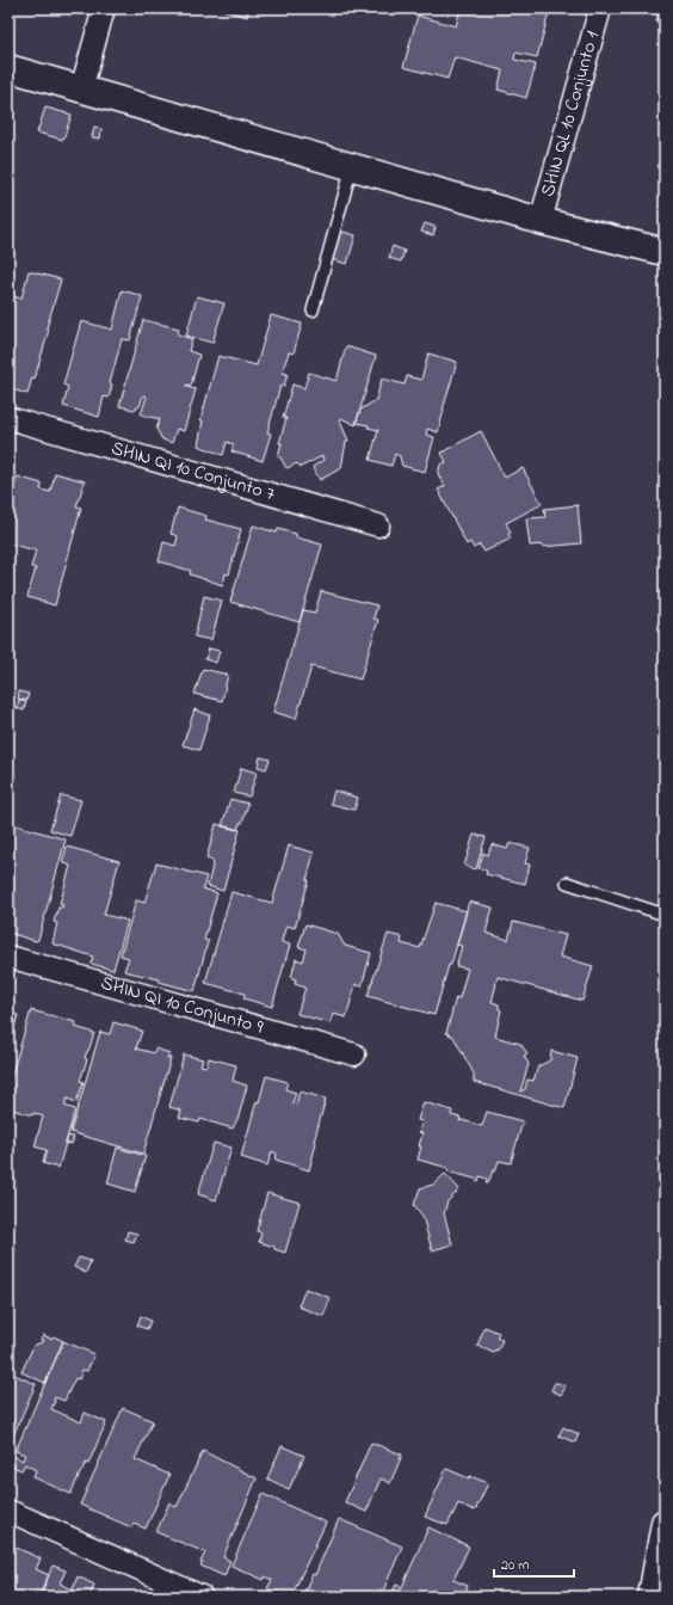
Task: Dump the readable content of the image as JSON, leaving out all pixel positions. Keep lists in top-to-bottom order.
{
  "streets": {
    "street": ["SHIN QL 10 Conjunto 1", "SHIN QI 10 Conjunto 7", "SHIN QI 10 Conjunto 9"]
  },
  "scale_bar": "20 m"
}
